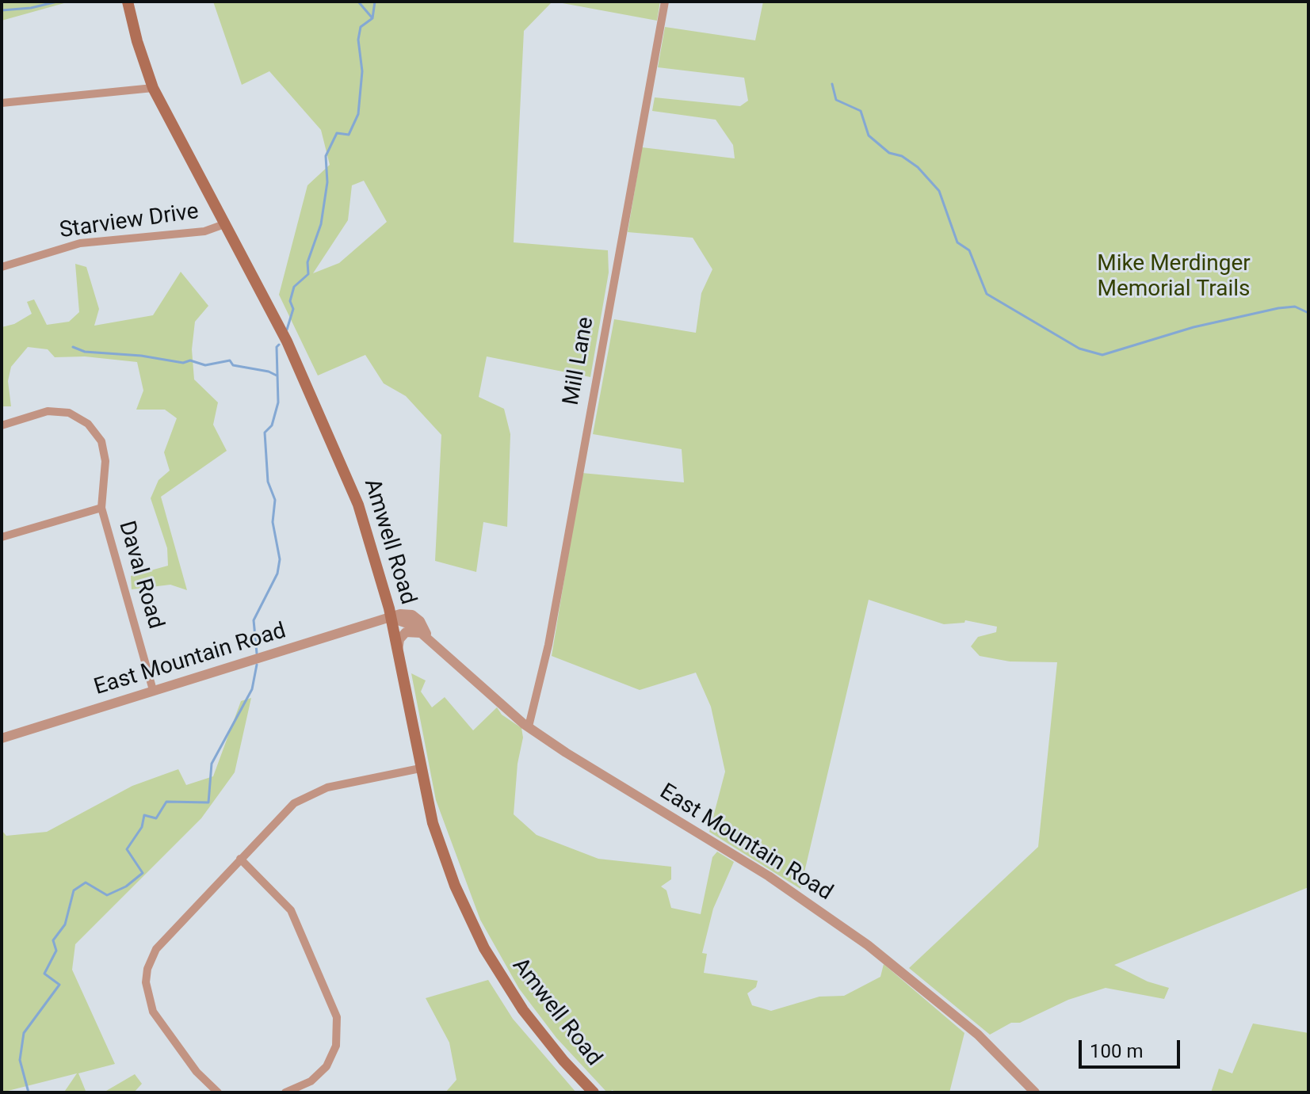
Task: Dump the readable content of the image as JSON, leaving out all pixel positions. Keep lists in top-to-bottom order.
{
  "streets": {
    "main road": ["Amwell Road"],
    "street": [
      "Starview Drive",
      "Mill Lane",
      "Daval Road",
      "East Mountain Road"
    ]
  },
  "crossings": [
    ["Starview Drive", "Amwell Road"],
    ["Mill Lane", "East Mountain Road"],
    ["Amwell Road", "East Mountain Road"],
    ["Daval Road", "East Mountain Road"]
  ],
  "parks": ["Mike Merdinger Memorial Trails"],
  "scale_bar": "100 m"
}
